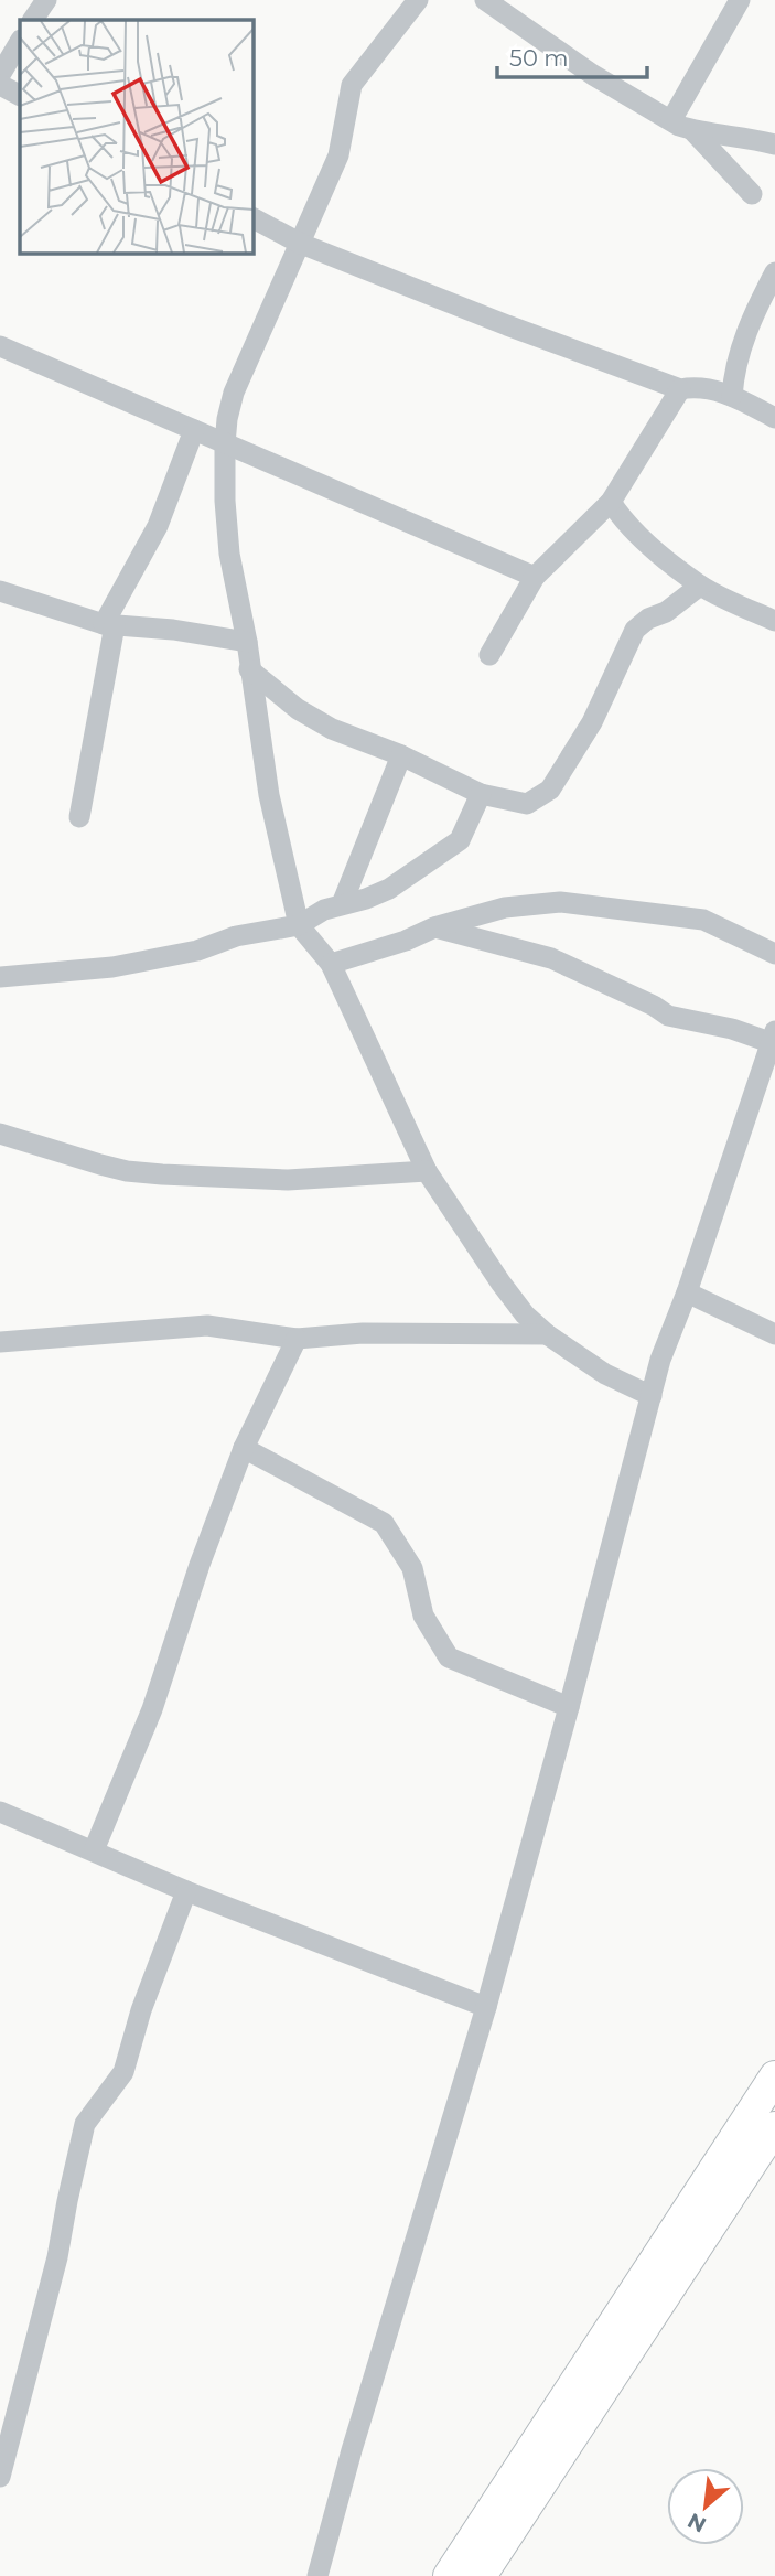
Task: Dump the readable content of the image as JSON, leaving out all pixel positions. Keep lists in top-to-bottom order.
{
  "scale_bar": "50 m",
  "north": "bottom left"
}
